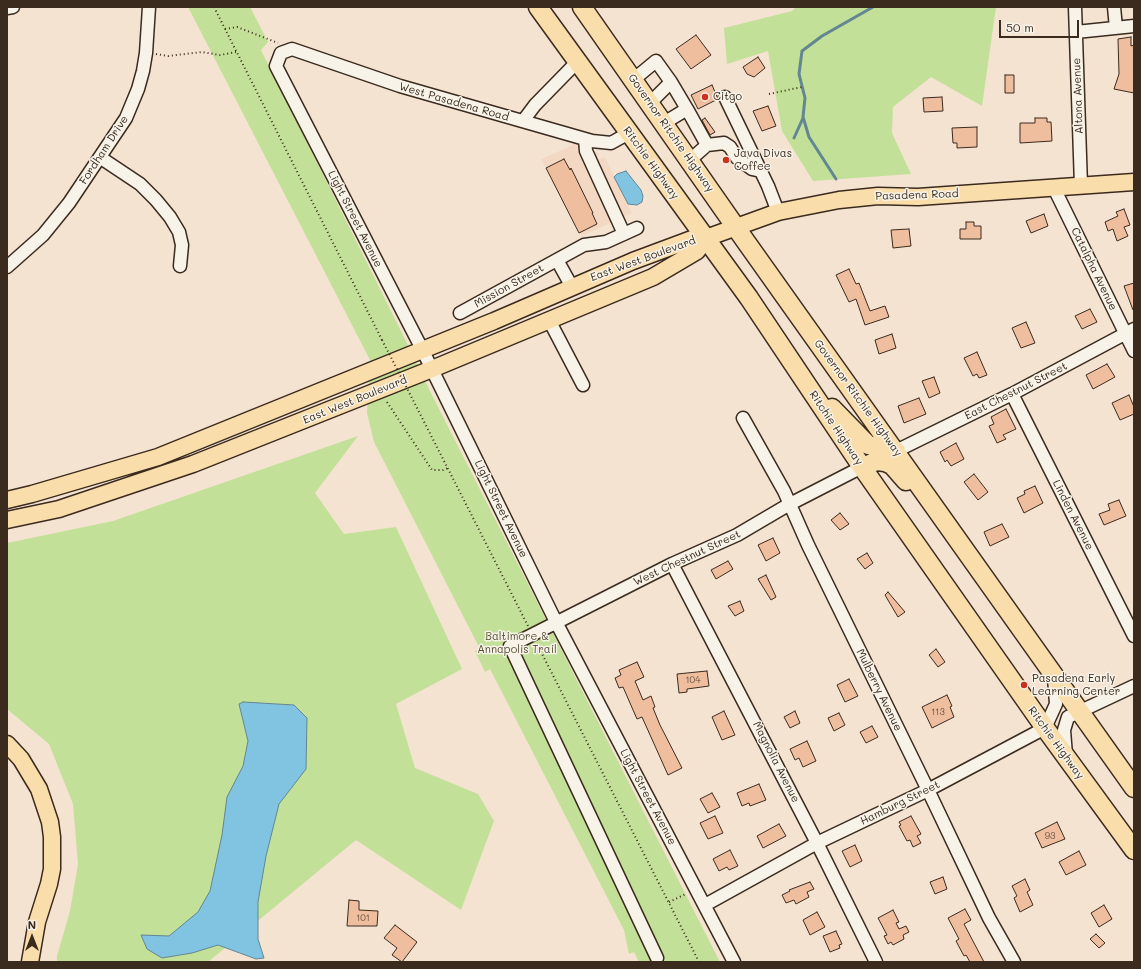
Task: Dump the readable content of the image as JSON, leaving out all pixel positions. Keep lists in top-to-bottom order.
{
  "streets": {
    "highway": ["Governor Ritchie Highway", "Ritchie Highway"],
    "main road": ["Pasadena Road", "East West Boulevard"],
    "street": [
      "Altona Avenue",
      "West Pasadena Road",
      "Fordham Drive",
      "Light Street Avenue",
      "Catalpha Avenue",
      "Mission Street",
      "East Chestnut Street",
      "Linden Avenue",
      "West Chestnut Street",
      "Mulberry Avenue",
      "Magnolia Avenue",
      "Hamburg Street"
    ]
  },
  "crossings": [
    ["Altona Avenue", "Pasadena Road"],
    ["West Pasadena Road", "Ritchie Highway"],
    ["West Pasadena Road", "Light Street Avenue"],
    ["Governor Ritchie Highway", "Pasadena Road"],
    ["Governor Ritchie Highway", "East Chestnut Street"],
    ["Ritchie Highway", "Pasadena Road"],
    ["Ritchie Highway", "East West Boulevard"],
    ["Ritchie Highway", "West Chestnut Street"],
    ["Ritchie Highway", "Hamburg Street"],
    ["Pasadena Road", "East West Boulevard"],
    ["Pasadena Road", "Catalpha Avenue"],
    ["Light Street Avenue", "East West Boulevard"],
    ["Light Street Avenue", "West Chestnut Street"],
    ["Light Street Avenue", "Hamburg Street"],
    ["East West Boulevard", "Mission Street"],
    ["Catalpha Avenue", "East Chestnut Street"],
    ["East Chestnut Street", "Linden Avenue"],
    ["West Chestnut Street", "Mulberry Avenue"],
    ["West Chestnut Street", "Magnolia Avenue"],
    ["Mulberry Avenue", "Hamburg Street"],
    ["Magnolia Avenue", "Hamburg Street"]
  ],
  "parks": ["Baltimore & Annapolis Trail"],
  "places": ["Citgo", "Java Divas Coffee", "Pasadena Early Learning Center"],
  "house_numbers": [
    "104",
    "113",
    "93",
    "101"
  ],
  "scale_bar": "50 m",
  "north": "top"
}
